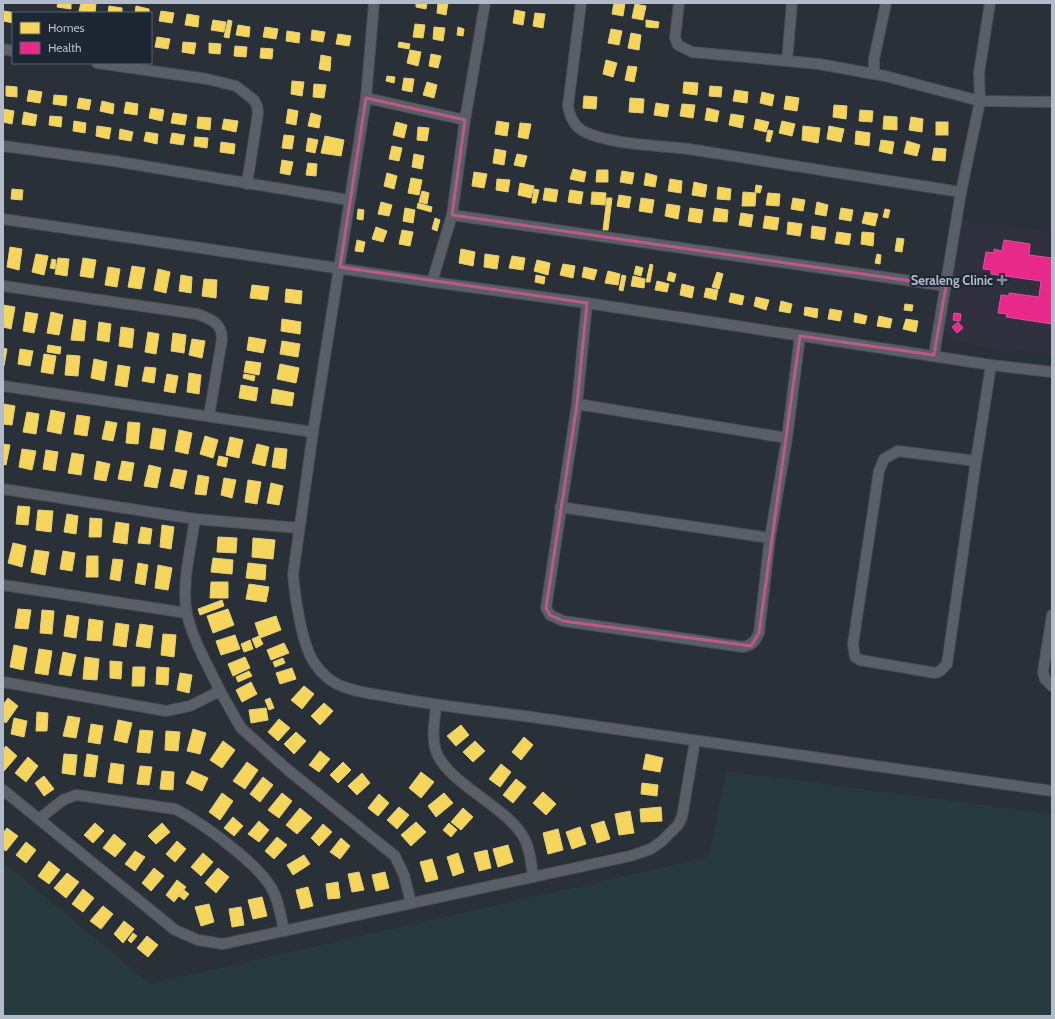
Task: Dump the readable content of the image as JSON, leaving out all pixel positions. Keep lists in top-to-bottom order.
{
  "places": {
    "health": ["Seraleng Clinic"]
  },
  "legend": ["Homes", "Health"]
}
